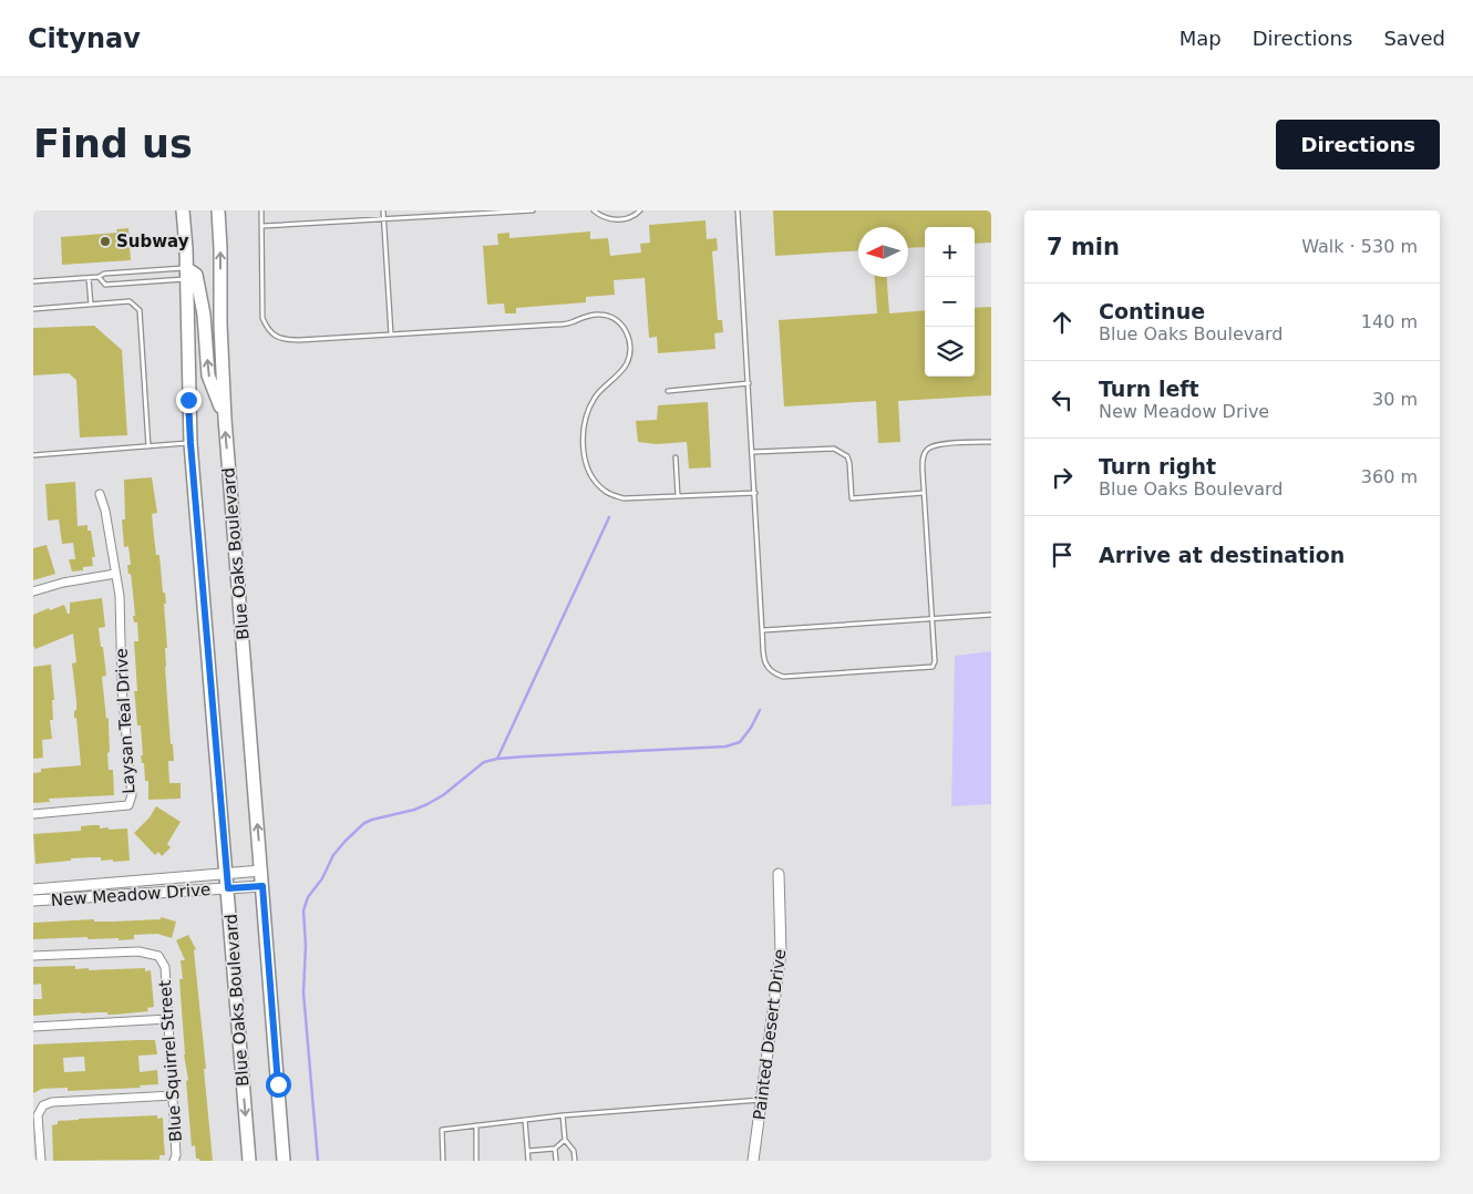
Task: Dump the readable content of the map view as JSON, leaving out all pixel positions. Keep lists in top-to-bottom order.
{
  "streets": {
    "main road": ["Blue Oaks Boulevard"],
    "street": [
      "Laysan Teal Drive",
      "New Meadow Drive",
      "Painted Desert Drive",
      "Blue Squirrel Street"
    ]
  },
  "crossings": [
    ["Blue Oaks Boulevard", "New Meadow Drive"]
  ],
  "places": ["Subway"],
  "north": "left",
  "page": {
    "header": "Citynav",
    "nav": ["Map", "Directions", "Saved"],
    "buttons": "Directions",
    "title": "Find us",
    "heading": ["7 min", "Walk · 530 m"],
    "map_buttons": ["+", "−"],
    "list": [
      ["Continue", "Blue Oaks Boulevard", "140 m"],
      ["Turn left", "New Meadow Drive", "30 m"],
      ["Turn right", "Blue Oaks Boulevard", "360 m"],
      "Arrive at destination"
    ]
  }
}
